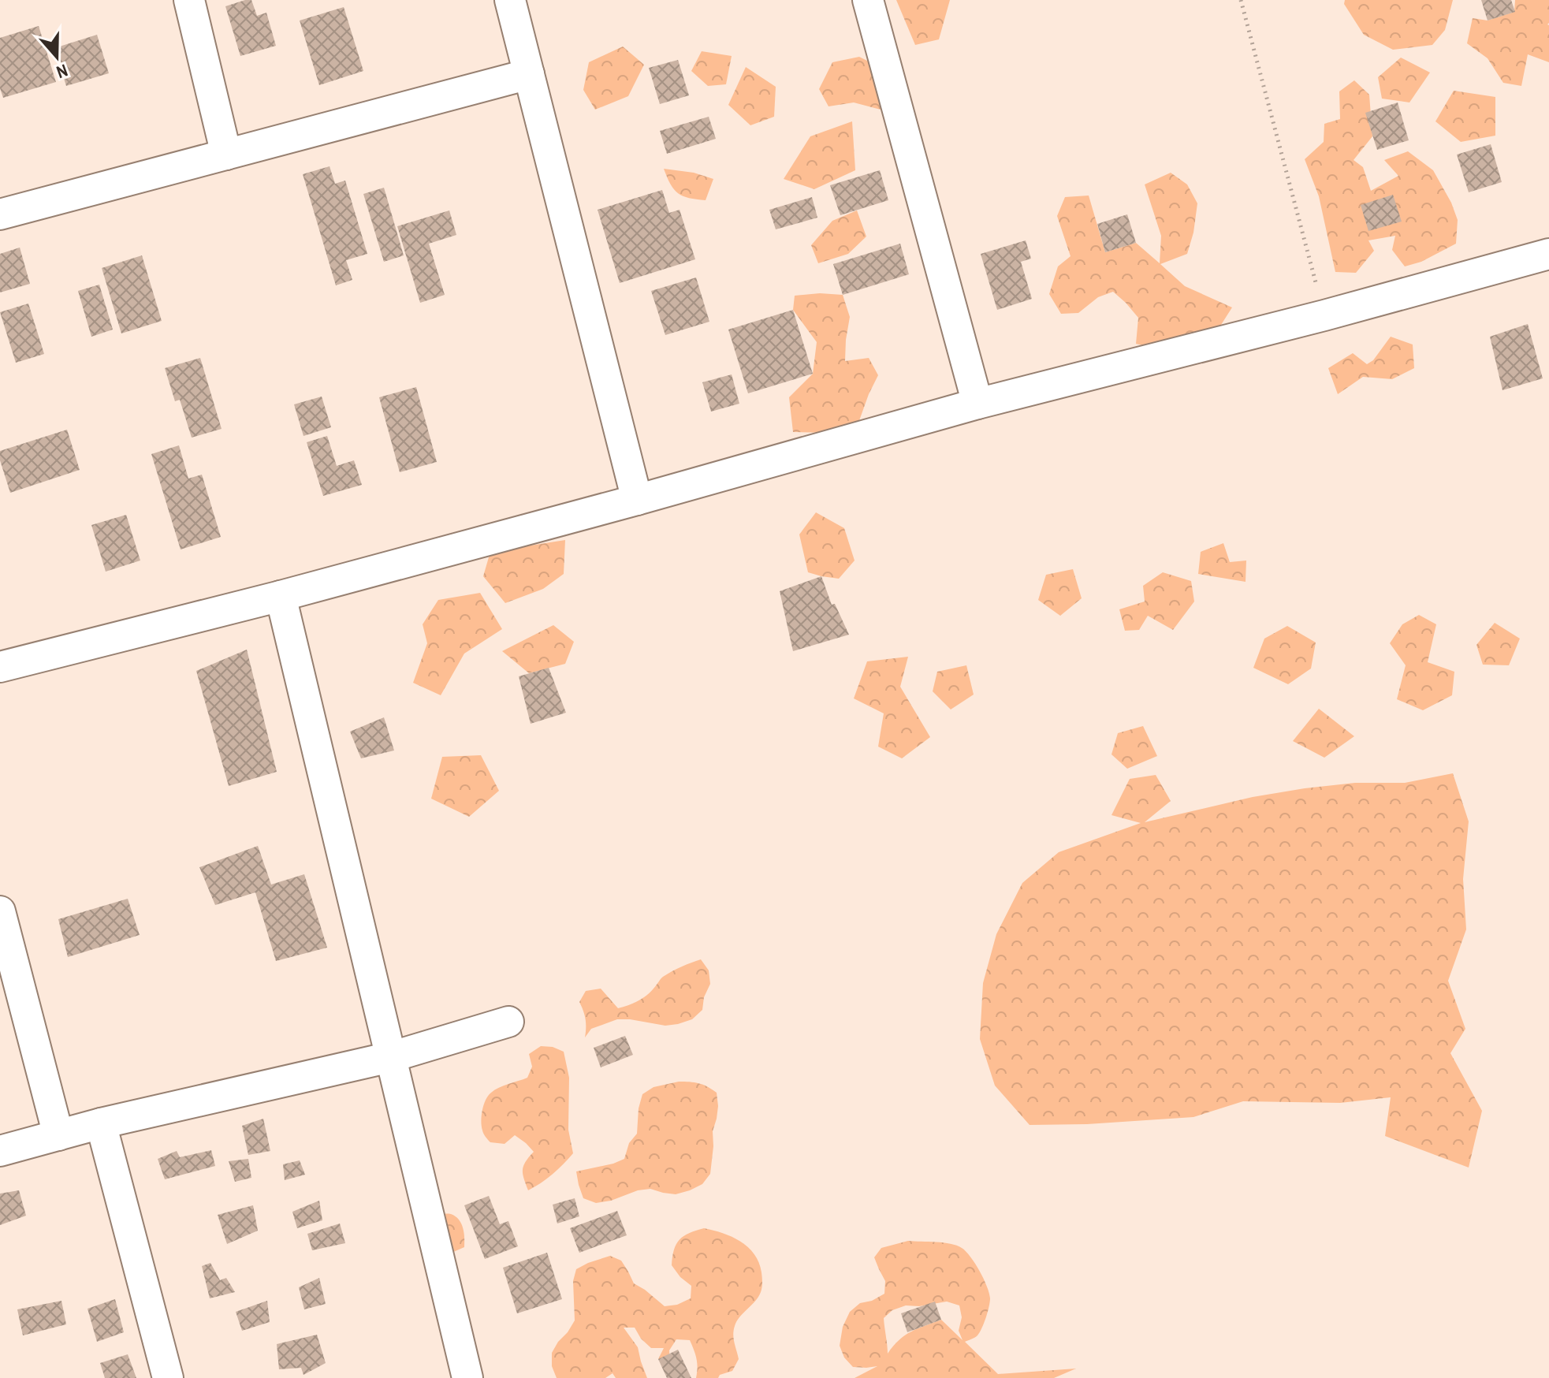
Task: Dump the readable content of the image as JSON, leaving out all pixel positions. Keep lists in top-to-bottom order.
{
  "north": "bottom"
}
